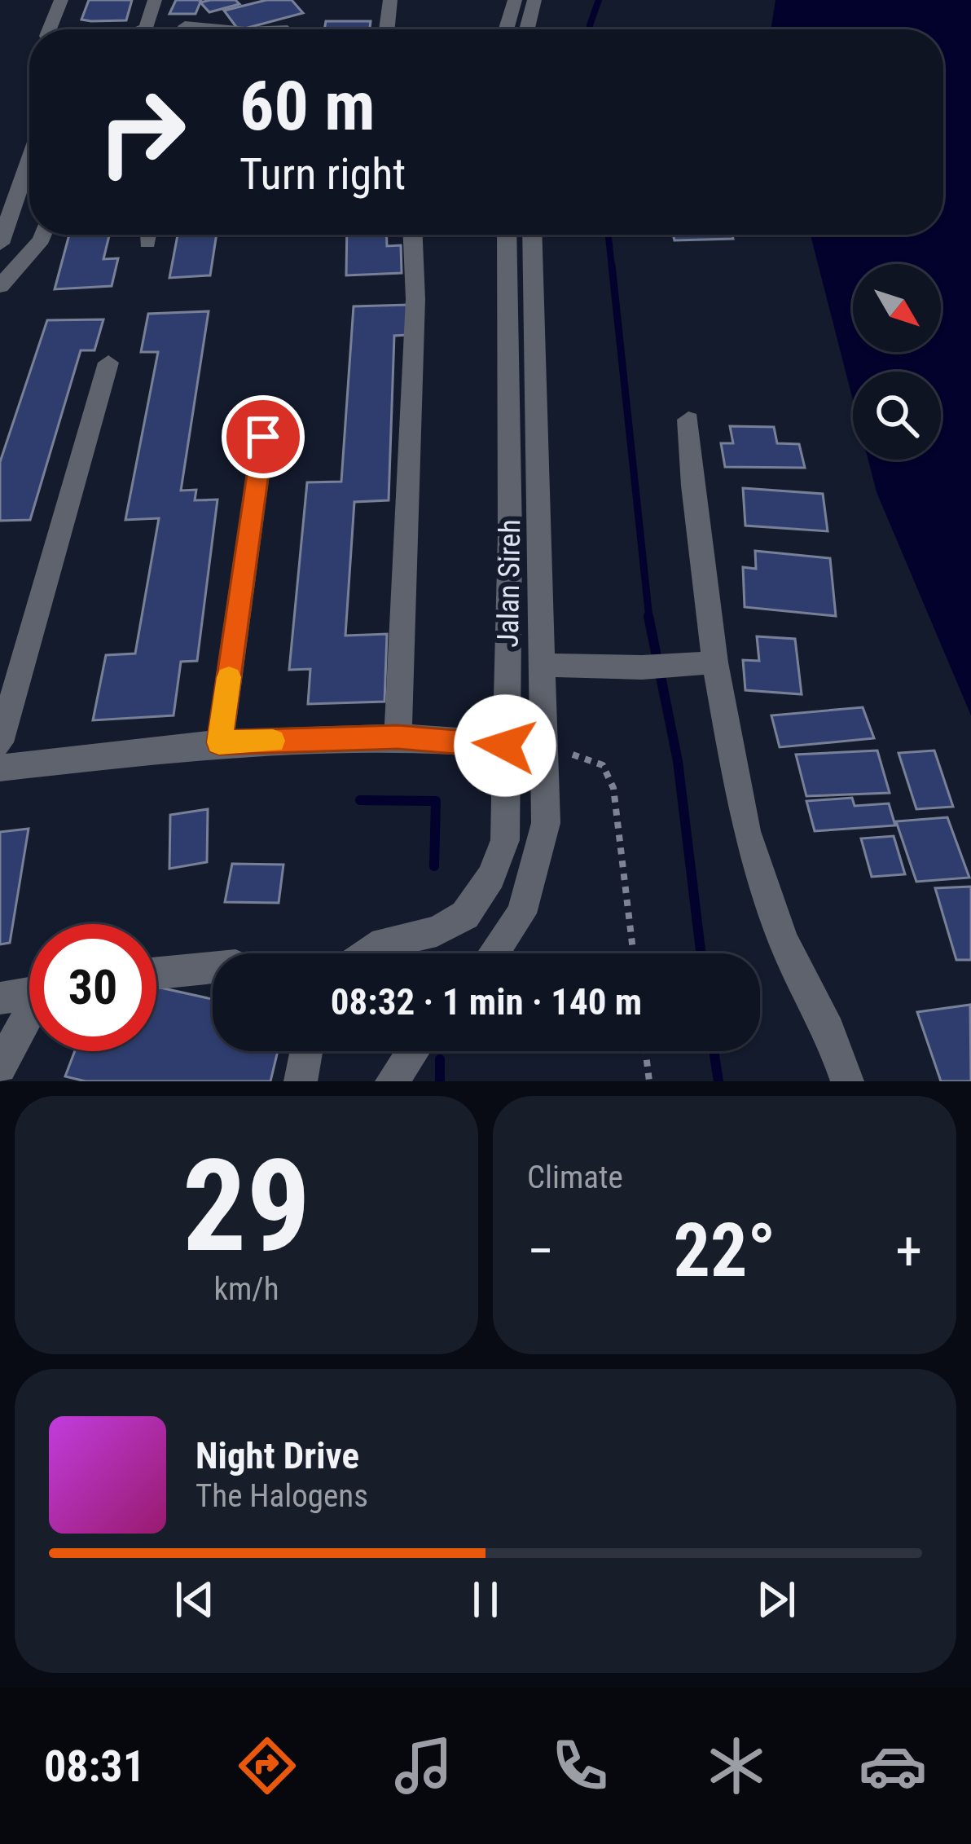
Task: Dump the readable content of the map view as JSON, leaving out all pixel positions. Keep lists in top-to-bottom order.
{
  "streets": {
    "street": ["Jalan Sireh"]
  },
  "north": "bottom right",
  "page": {
    "turn": ["60 m", "Turn right"],
    "limit": "30",
    "trip": "08:32 · 1 min · 140 m",
    "tile": [
      ["29", "km/h"],
      "Climate"
    ],
    "heat": ["−", "22°", "+"],
    "song": ["Night Drive", "The Halogens"],
    "tabs": "08:31"
  }
}
